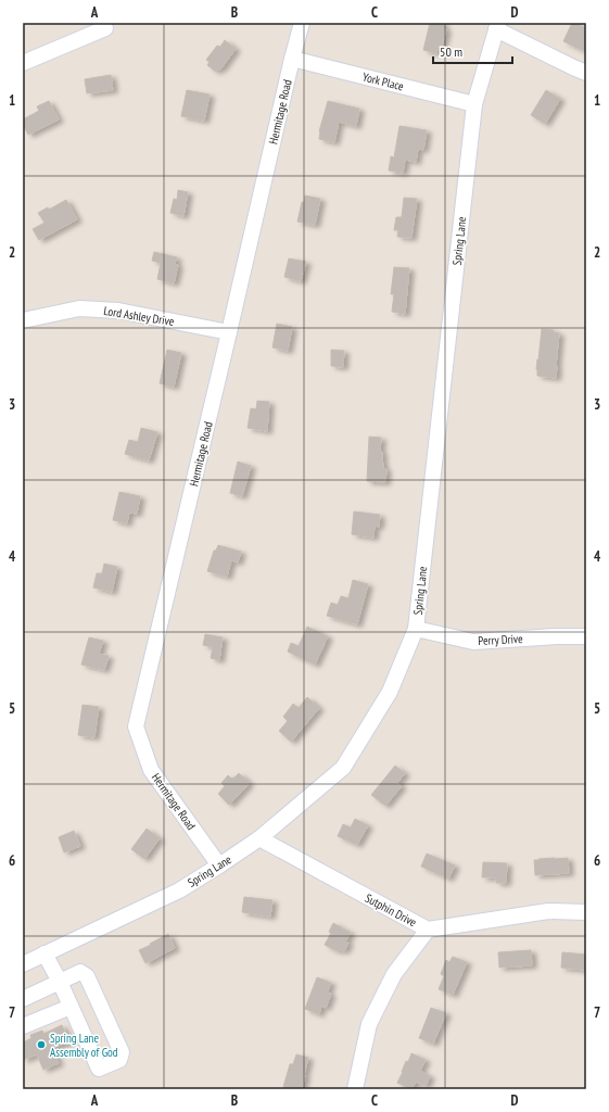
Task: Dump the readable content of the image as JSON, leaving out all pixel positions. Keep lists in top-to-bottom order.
{
  "streets": {
    "street": [
      "York Place",
      "Hermitage Road",
      "Spring Lane",
      "Lord Ashley Drive",
      "Perry Drive",
      "Sutphin Drive"
    ]
  },
  "crossings": [
    ["York Place", "Hermitage Road"],
    ["York Place", "Spring Lane"],
    ["Hermitage Road", "Spring Lane"],
    ["Hermitage Road", "Lord Ashley Drive"],
    ["Spring Lane", "Perry Drive"],
    ["Spring Lane", "Sutphin Drive"]
  ],
  "places": ["Spring Lane Assembly of God"],
  "scale_bar": "50 m",
  "grid": {
    "columns": [
      "A",
      "B",
      "C",
      "D"
    ],
    "rows": [
      "1",
      "2",
      "3",
      "4",
      "5",
      "6",
      "7"
    ]
  }
}
